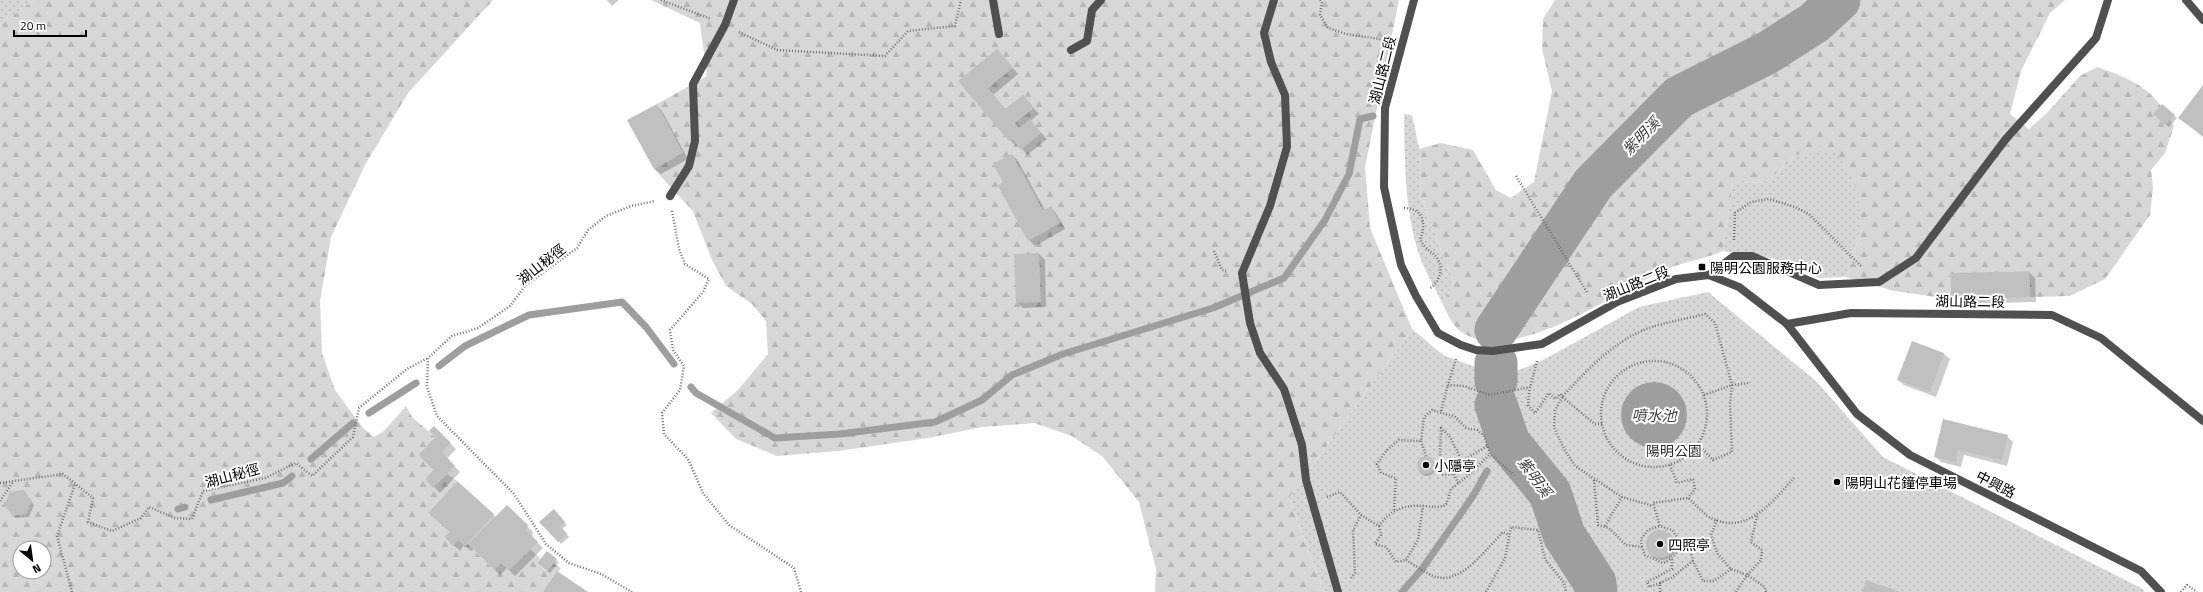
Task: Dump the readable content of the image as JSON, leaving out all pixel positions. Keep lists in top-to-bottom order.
{
  "streets": {
    "street": ["湖山路二段", "中興路"],
    "path": ["湖山秘徑"]
  },
  "crossings": [
    ["湖山路二段", "中興路"]
  ],
  "water": ["紫明溪", "噴水池"],
  "parks": ["陽明公園"],
  "places": {
    "transit": ["陽明公園服務中心"],
    "other": ["小隱亭", "陽明山花鐘停車場", "四照亭"]
  },
  "scale_bar": "20 m",
  "north": "bottom right"
}
